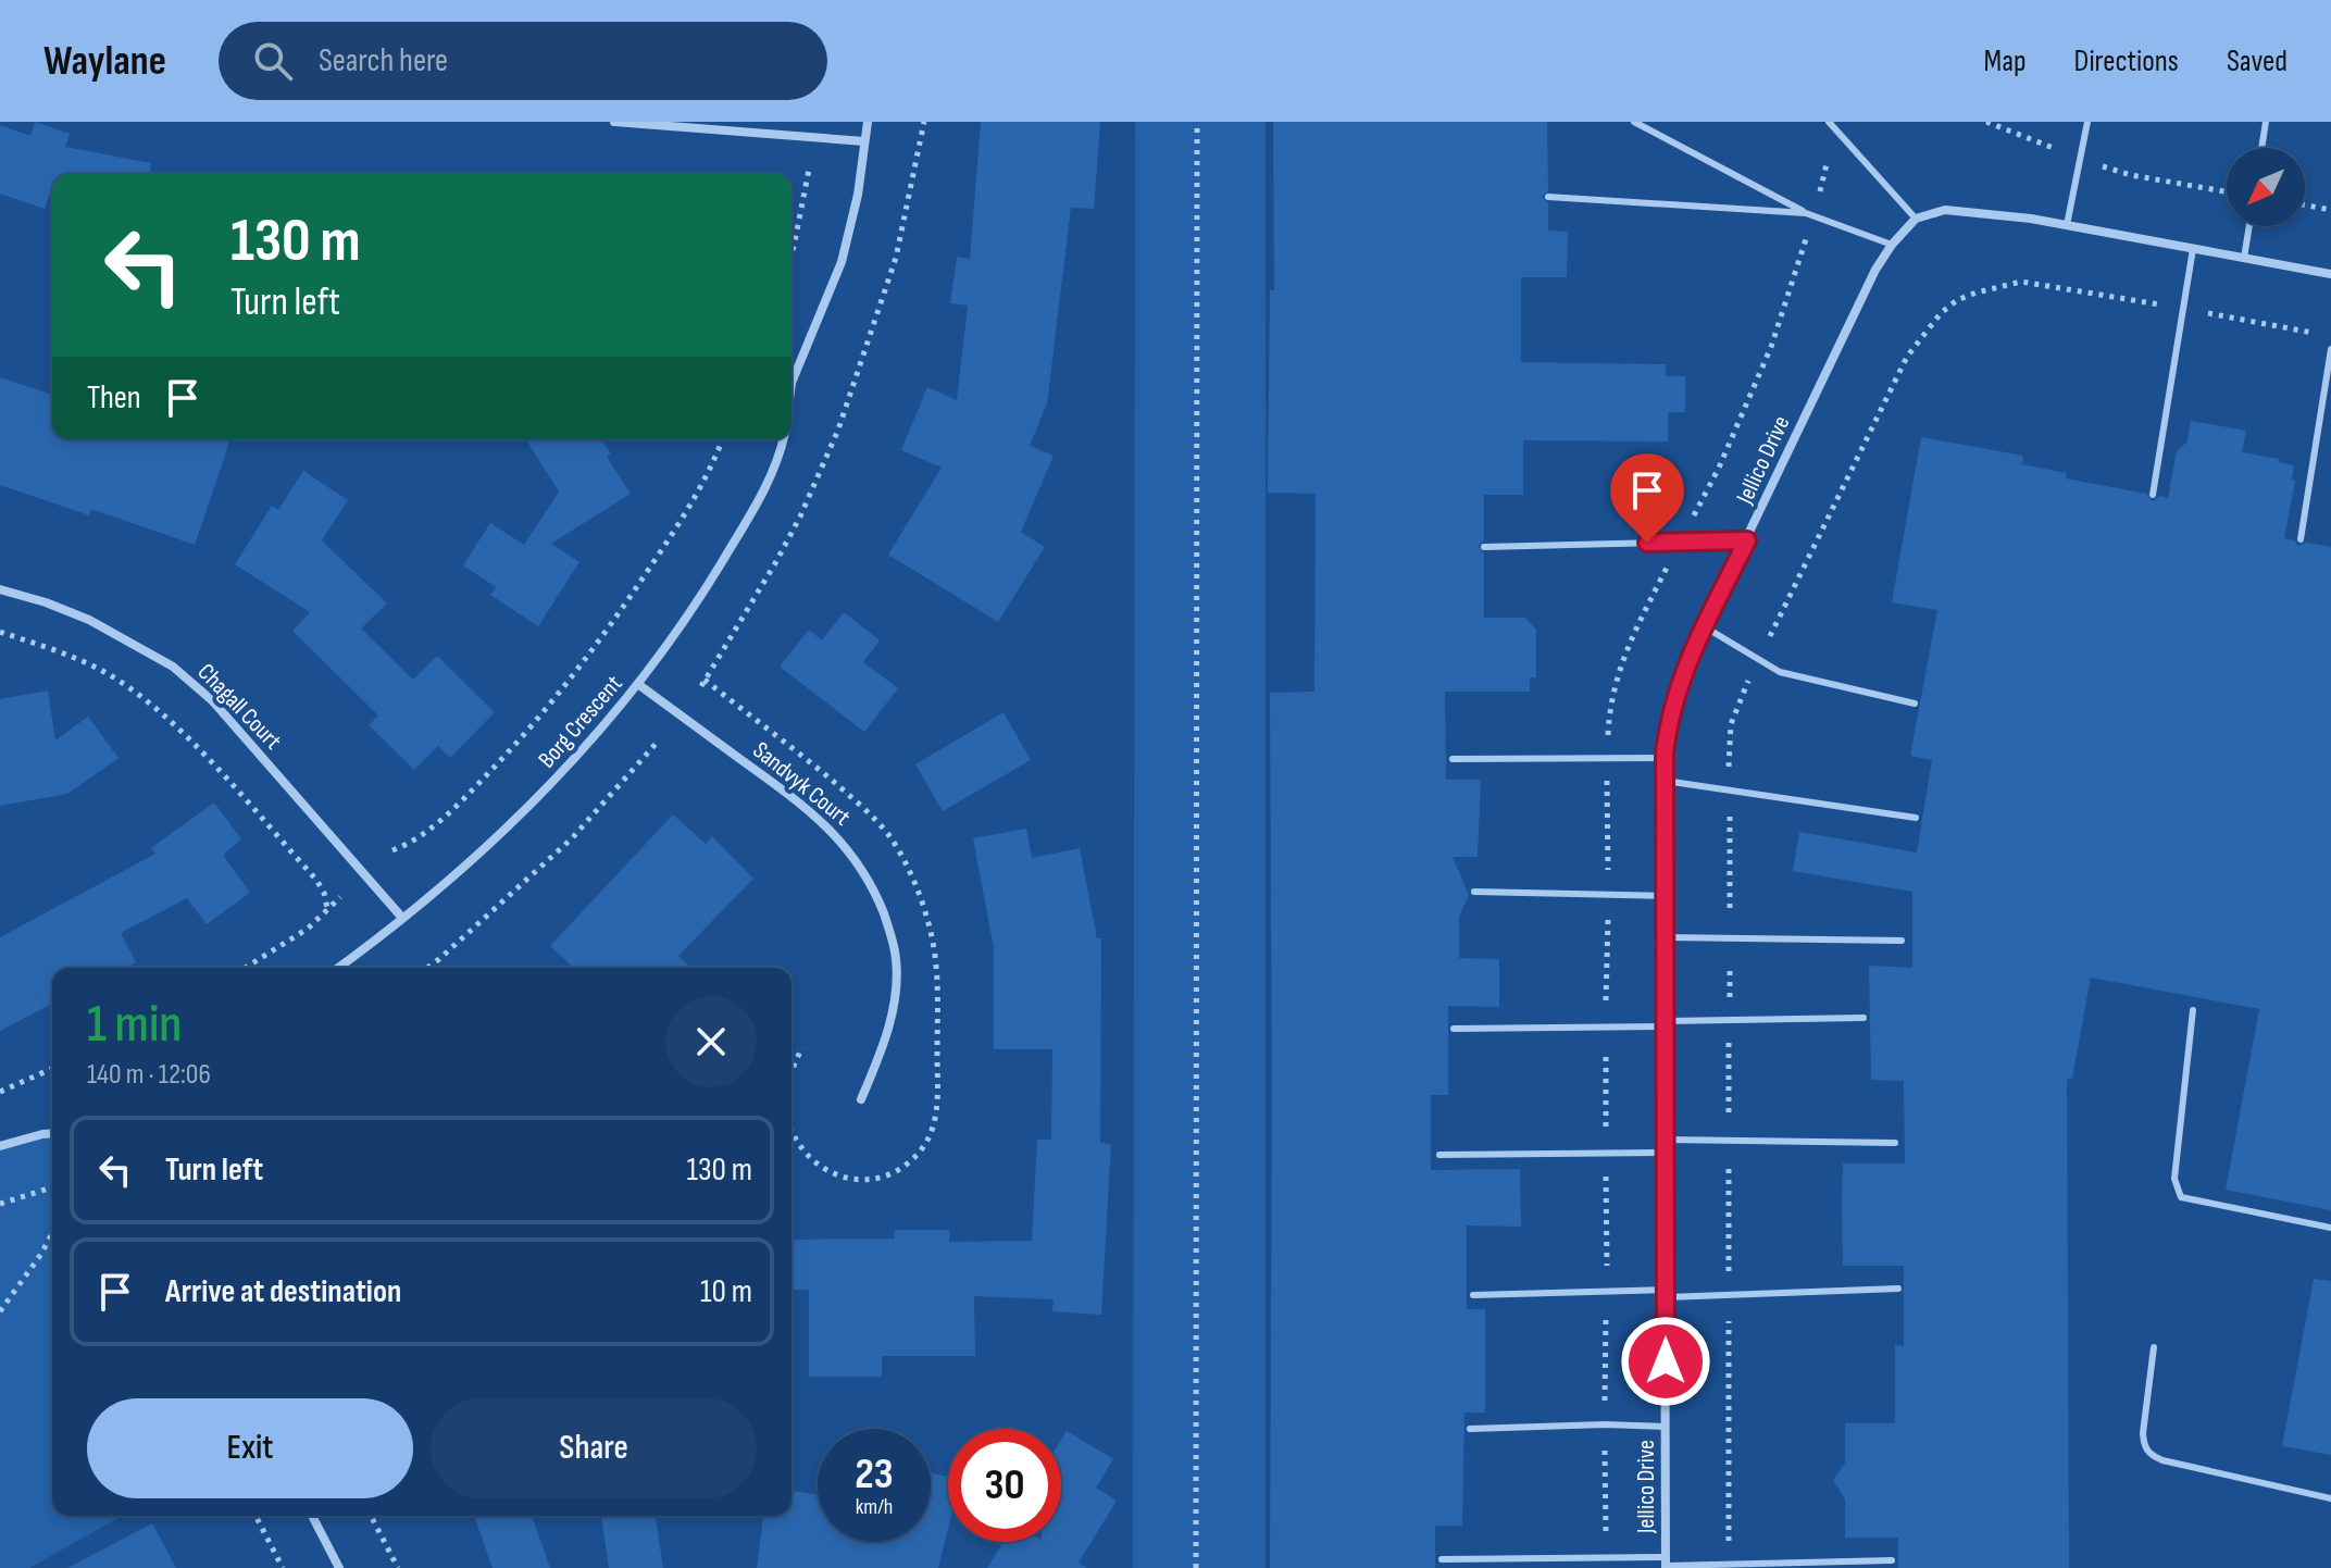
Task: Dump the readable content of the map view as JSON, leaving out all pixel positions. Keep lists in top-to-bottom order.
{
  "streets": {
    "street": [
      "Jellico Drive",
      "Chagall Court",
      "Borg Crescent",
      "Sandvyk Court"
    ]
  },
  "crossings": [
    ["Chagall Court", "Borg Crescent"],
    ["Borg Crescent", "Sandvyk Court"]
  ],
  "north": "bottom left",
  "page": {
    "header": "Waylane",
    "search": "Search here",
    "nav": ["Map", "Directions", "Saved"],
    "turn": ["130 m", "Turn left"],
    "then": "Then",
    "heading": ["1 min", "140 m · 12:06"],
    "list": [
      {
        "name": "Turn left",
        "value": "130 m"
      },
      {
        "name": "Arrive at destination",
        "value": "10 m"
      }
    ],
    "buttons": ["Exit", "Share"],
    "speed": "23 km/h",
    "limit": "30"
  }
}
